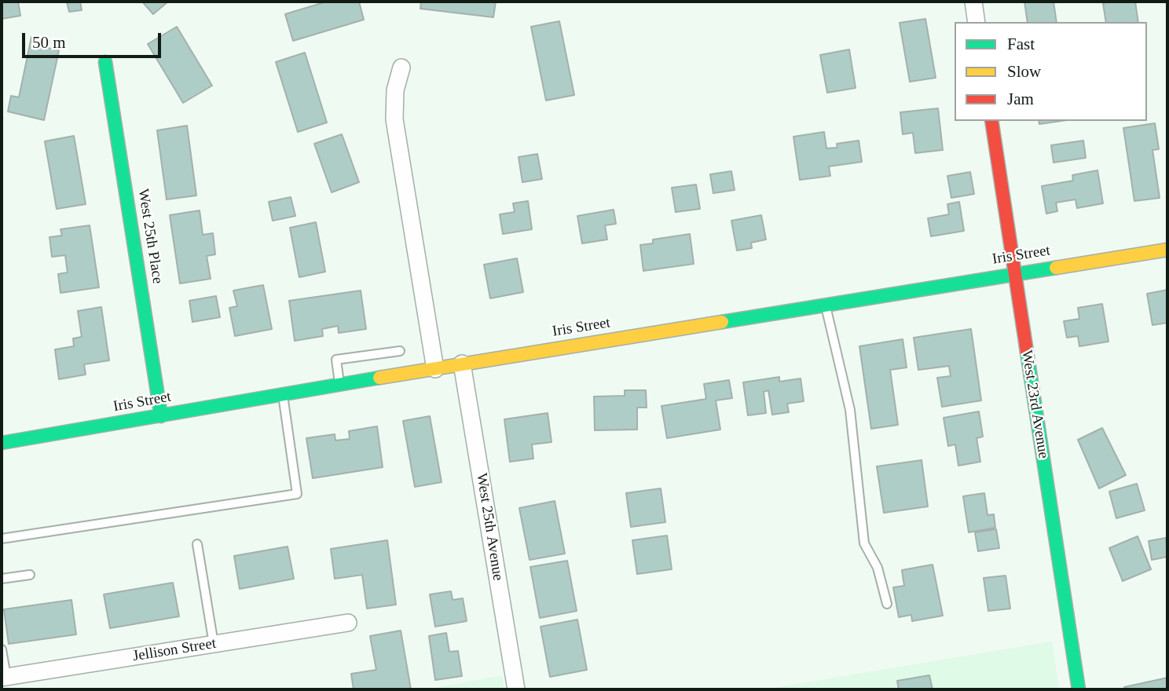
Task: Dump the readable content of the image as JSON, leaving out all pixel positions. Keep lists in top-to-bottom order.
{
  "streets": {
    "street": [
      "West 25th Place",
      "Iris Street",
      "West 23rd Avenue",
      "West 25th Avenue",
      "Jellison Street"
    ]
  },
  "crossings": [
    ["West 25th Place", "Iris Street"],
    ["Iris Street", "West 23rd Avenue"],
    ["Iris Street", "West 25th Avenue"]
  ],
  "legend": ["Fast", "Slow", "Jam"],
  "scale_bar": "50 m"
}
